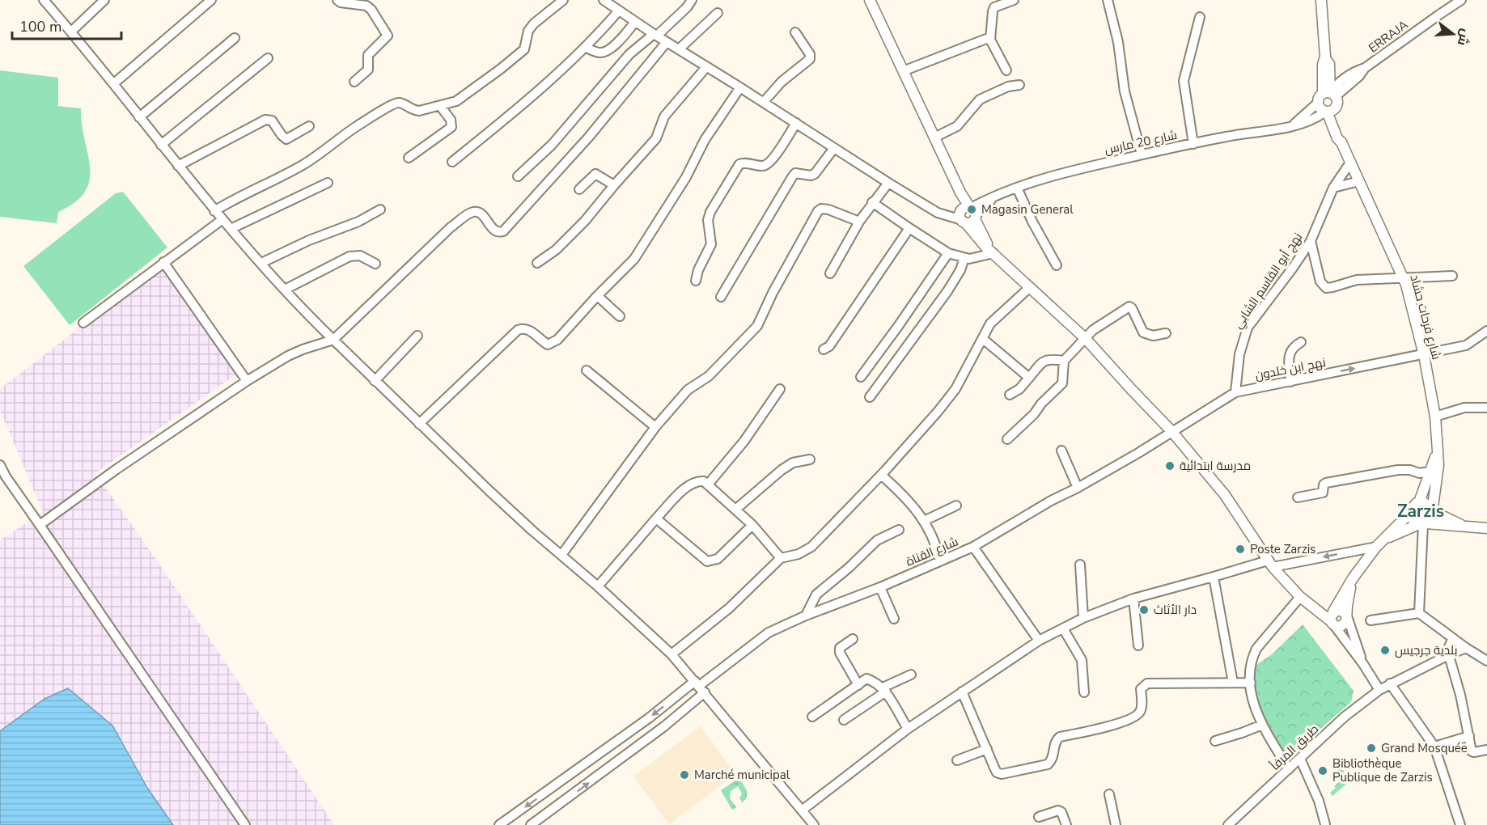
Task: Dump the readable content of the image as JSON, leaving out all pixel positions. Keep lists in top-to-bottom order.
{
  "streets": {
    "main road": ["شارع فرحات حشاد"],
    "street": [
      "ERRAJA",
      "شارع 20 مارس",
      "نهج أبو القاسم الشابي",
      "نهج ابن خلدون",
      "شارع القناة",
      "طريق المرفأ"
    ]
  },
  "crossings": [
    ["شارع 20 مارس", "شارع فرحات حشاد"],
    ["نهج أبو القاسم الشابي", "شارع فرحات حشاد"],
    ["نهج أبو القاسم الشابي", "نهج ابن خلدون"],
    ["شارع فرحات حشاد", "نهج ابن خلدون"],
    ["نهج ابن خلدون", "شارع القناة"]
  ],
  "one_way": ["نهج ابن خلدون"],
  "districts": ["Zarzis"],
  "places": [
    "Magasin General",
    "مدرسة ابتدائية",
    "Poste Zarzis",
    "دار الأثاث",
    "بلدية جرجيس",
    "Grand Mosquée",
    "Bibliothèque Publique de Zarzis",
    "Marché municipal"
  ],
  "scale_bar": "100 m",
  "north": "right"
}
